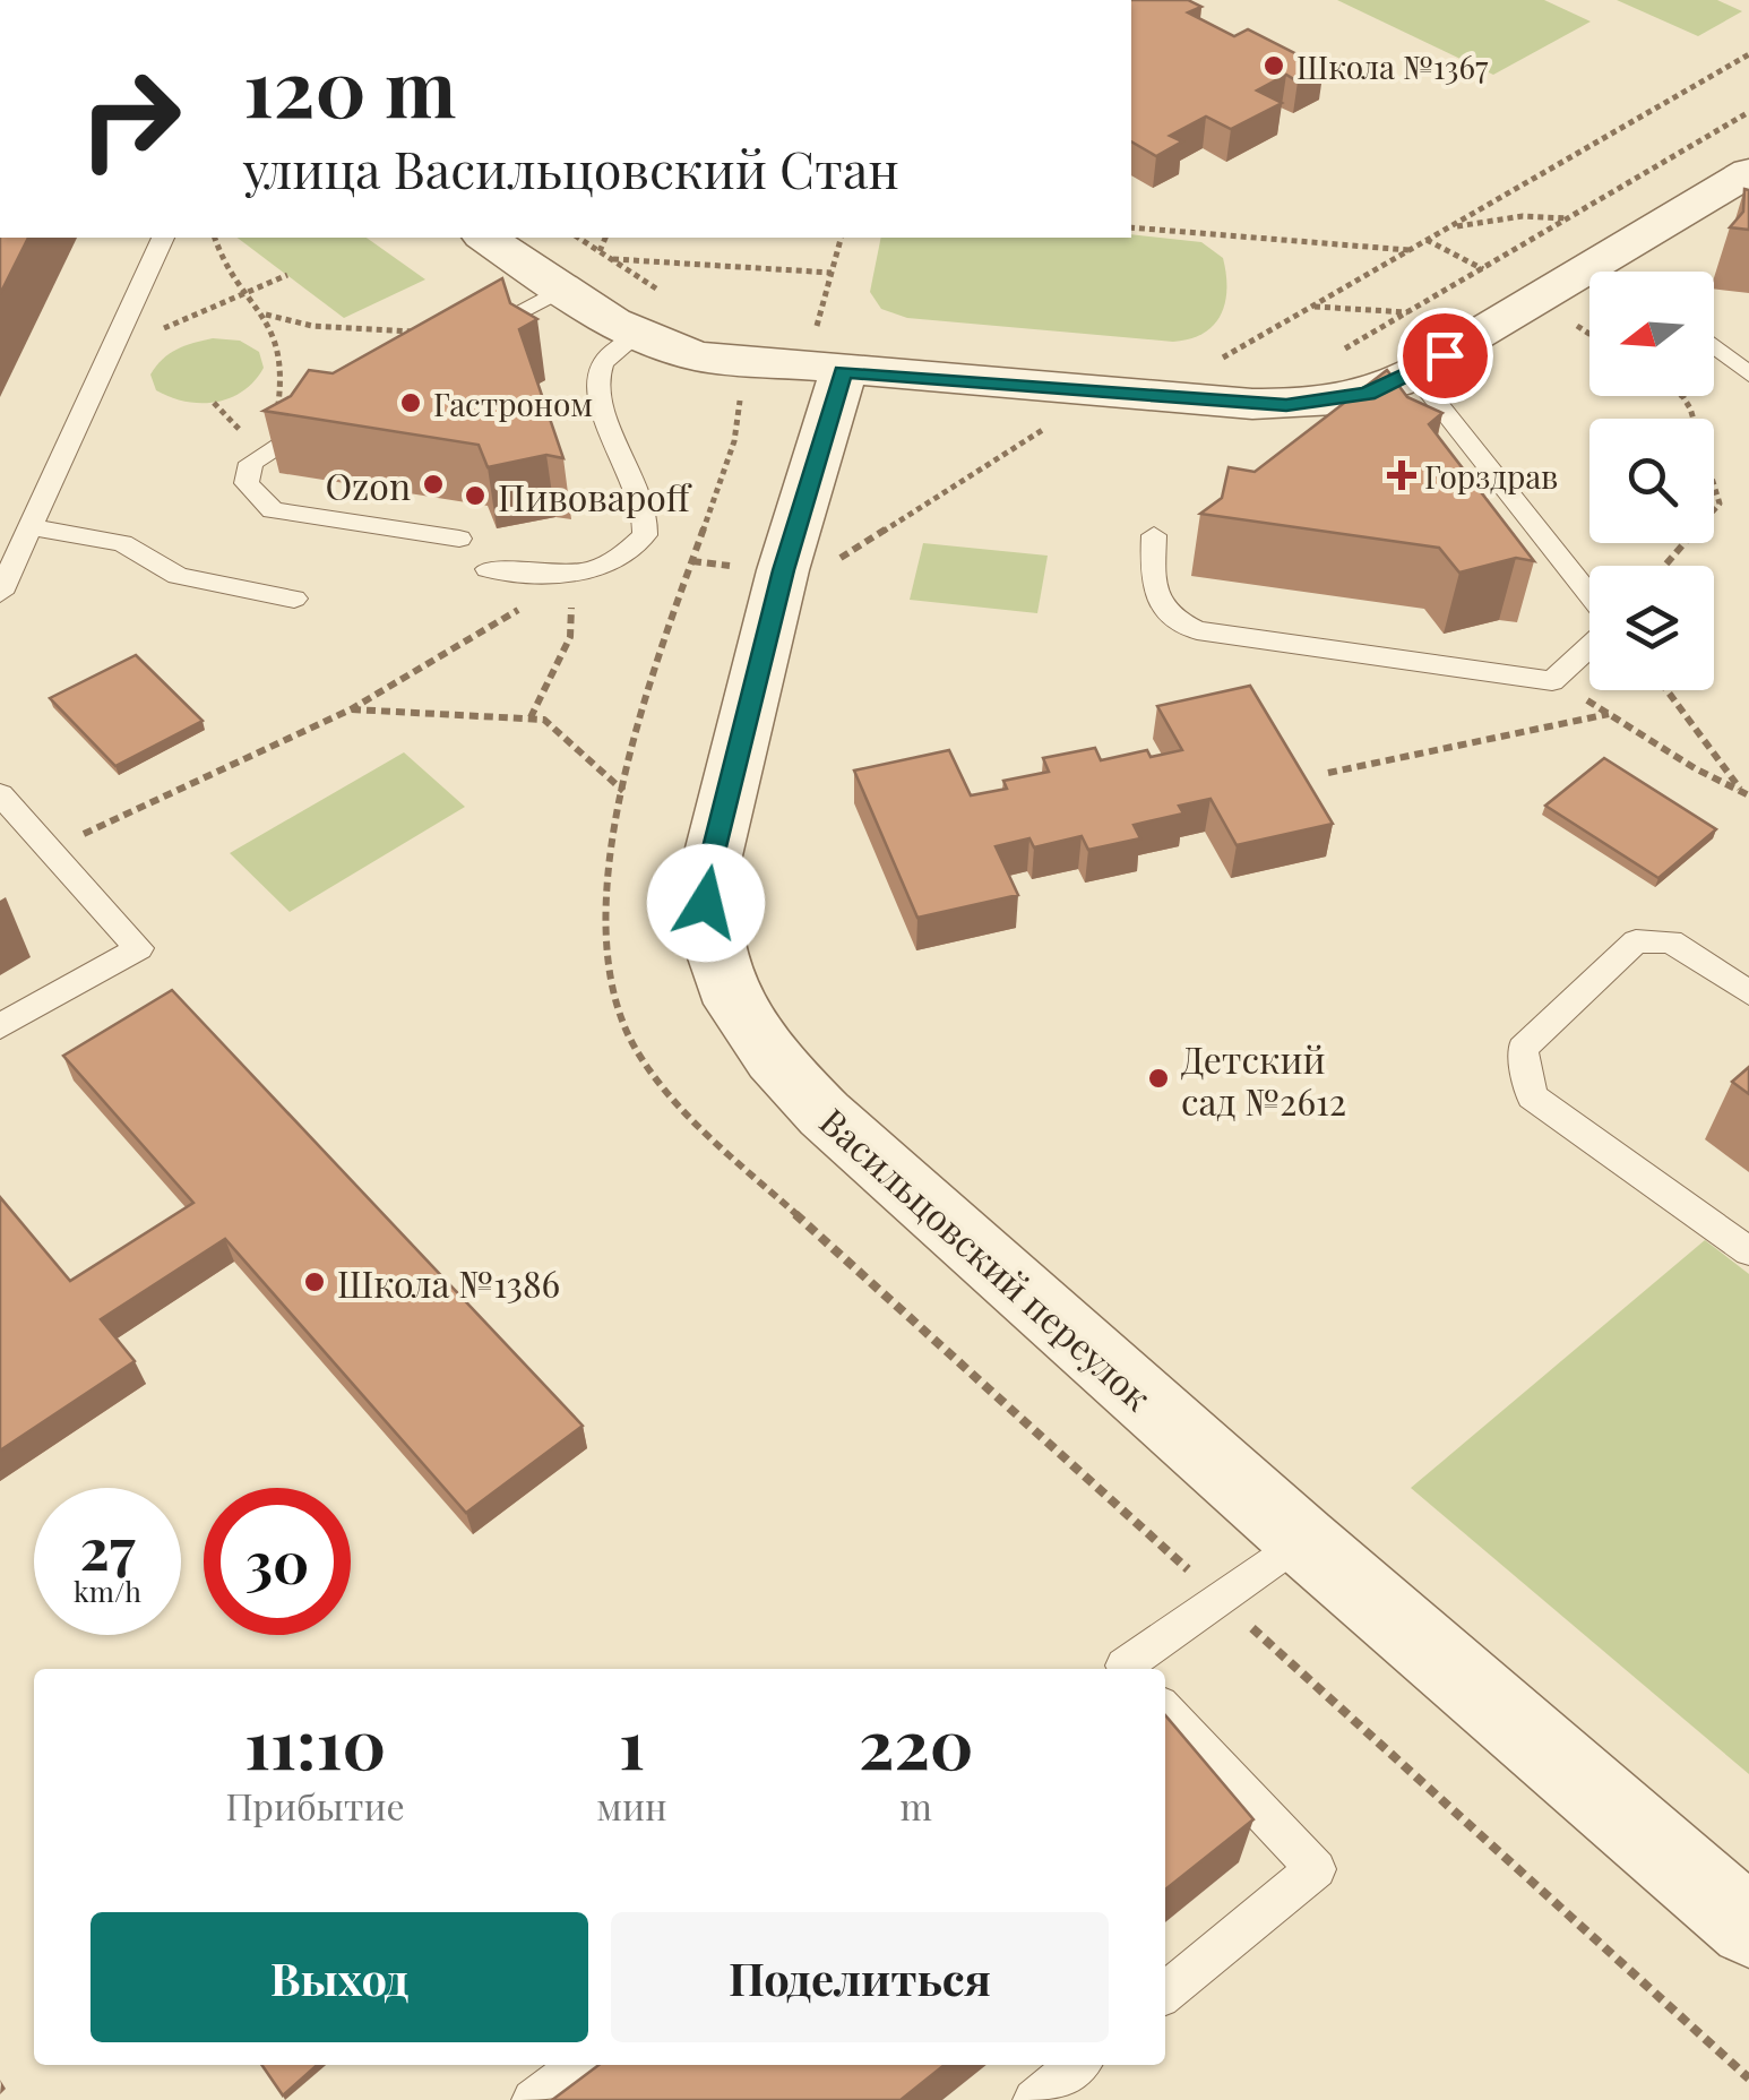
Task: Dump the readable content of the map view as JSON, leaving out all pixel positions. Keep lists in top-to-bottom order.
{
  "streets": {
    "street": ["Васильцовский переулок"]
  },
  "places": {
    "other": [
      "Школа №1367",
      "Гастроном",
      "Ozon",
      "Пивовароff",
      "Детский сад №2612",
      "Школа №1386"
    ],
    "health": ["Горздрав"]
  },
  "north": "left",
  "page": {
    "turn": ["120 m", "улица Васильцовский Стан"],
    "speed": "27 km/h",
    "limit": "30",
    "eta": [
      "11:10",
      "Прибытие",
      "1",
      "мин",
      "220",
      "m"
    ],
    "buttons": ["Выход", "Поделиться"]
  }
}
